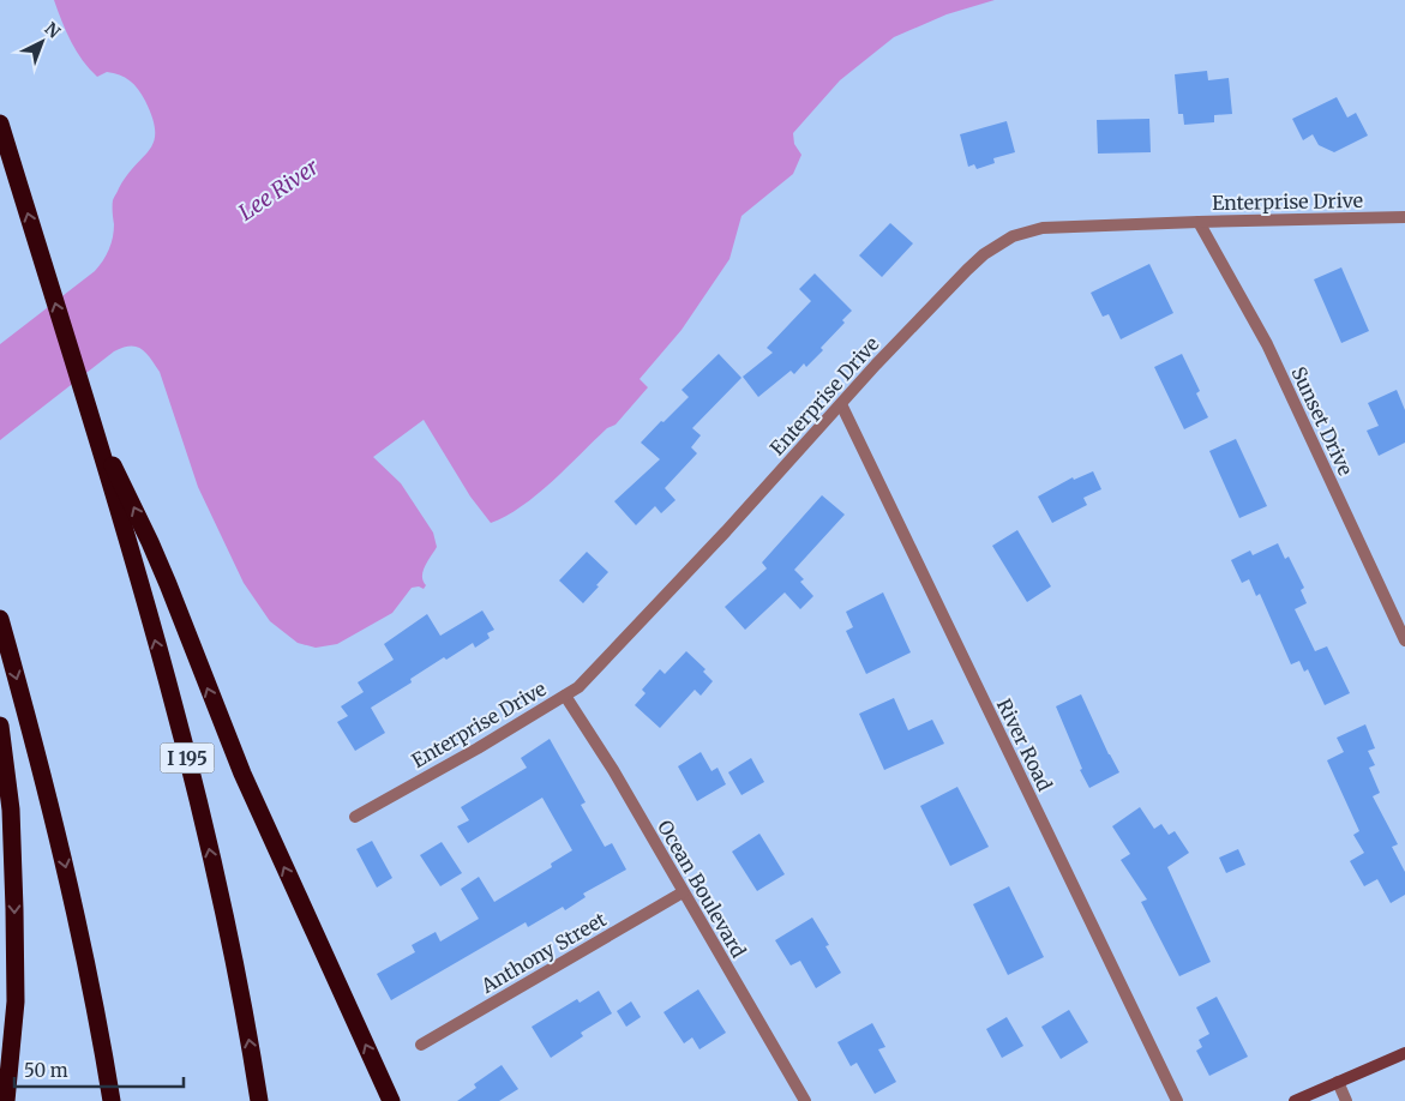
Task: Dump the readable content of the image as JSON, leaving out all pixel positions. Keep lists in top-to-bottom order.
{
  "streets": {
    "highway": ["I 195"],
    "street": [
      "Enterprise Drive",
      "Sunset Drive",
      "River Road",
      "Ocean Boulevard",
      "Anthony Street"
    ]
  },
  "crossings": [
    ["Enterprise Drive", "Sunset Drive"],
    ["Enterprise Drive", "River Road"],
    ["Enterprise Drive", "Ocean Boulevard"],
    ["Ocean Boulevard", "Anthony Street"]
  ],
  "water": ["Lee River"],
  "scale_bar": "50 m",
  "north": "top right"
}
